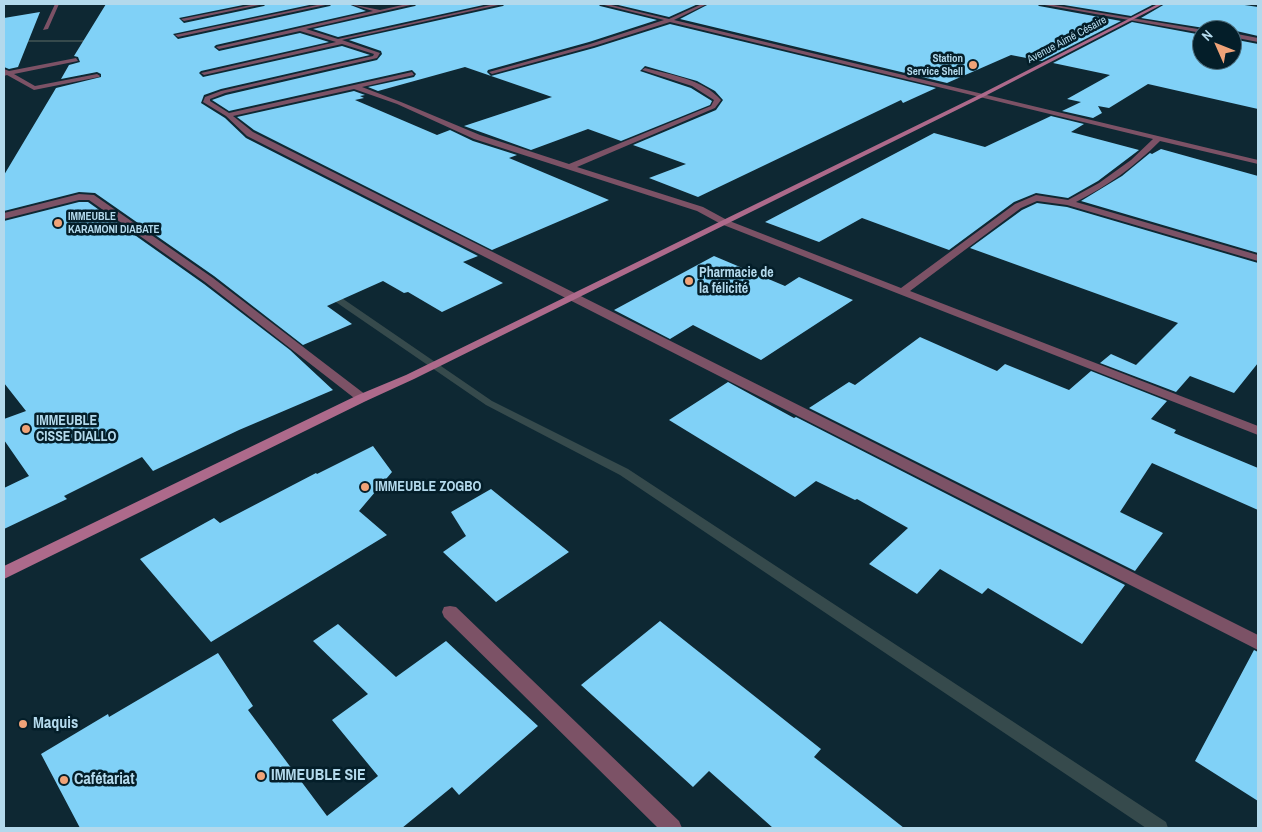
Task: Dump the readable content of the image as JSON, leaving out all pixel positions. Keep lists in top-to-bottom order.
{
  "streets": {
    "street": ["Avenue Aimé Césaire"]
  },
  "places": [
    "Station Service Shell",
    "IMMEUBLE KARAMONI DIABATE",
    "Pharmacie de la félicité",
    "IMMEUBLE CISSE DIALLO",
    "IMMEUBLE ZOGBO",
    "Maquis",
    "IMMEUBLE SIE",
    "Cafétariat"
  ],
  "north": "top left"
}
